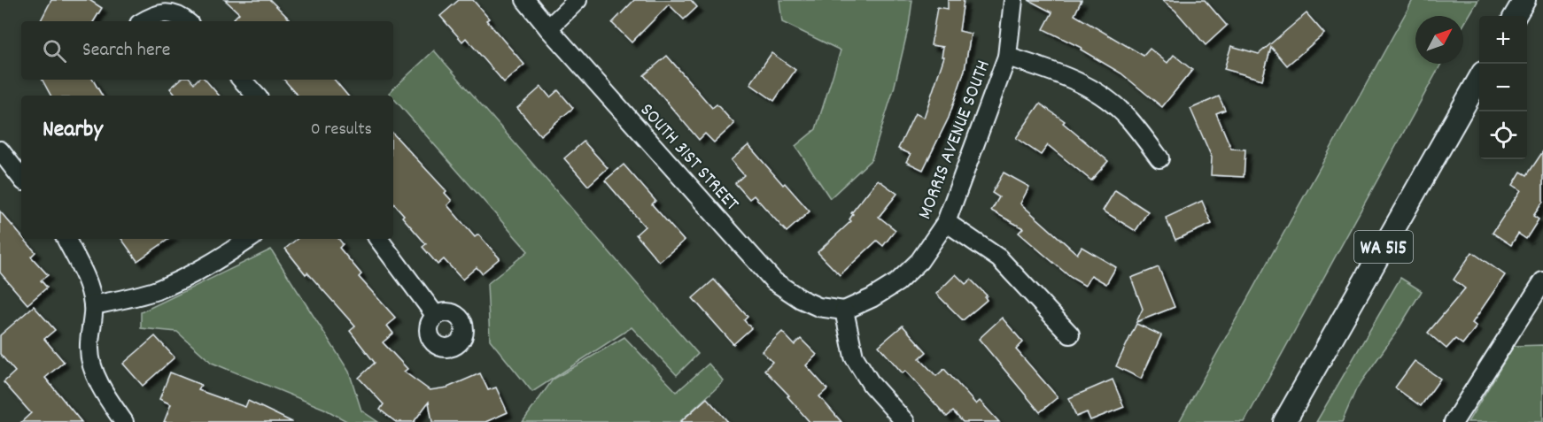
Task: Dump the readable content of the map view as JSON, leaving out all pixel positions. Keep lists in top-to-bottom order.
{
  "streets": {
    "main road": ["WA 515"],
    "street": ["MORRIS AVENUE SOUTH", "SOUTH 31ST STREET"]
  },
  "crossings": [
    ["MORRIS AVENUE SOUTH", "SOUTH 31ST STREET"]
  ],
  "north": "top right",
  "page": {
    "map_buttons": ["+", "−"],
    "search": "Search here",
    "heading": ["Nearby", "0 results"]
  }
}
